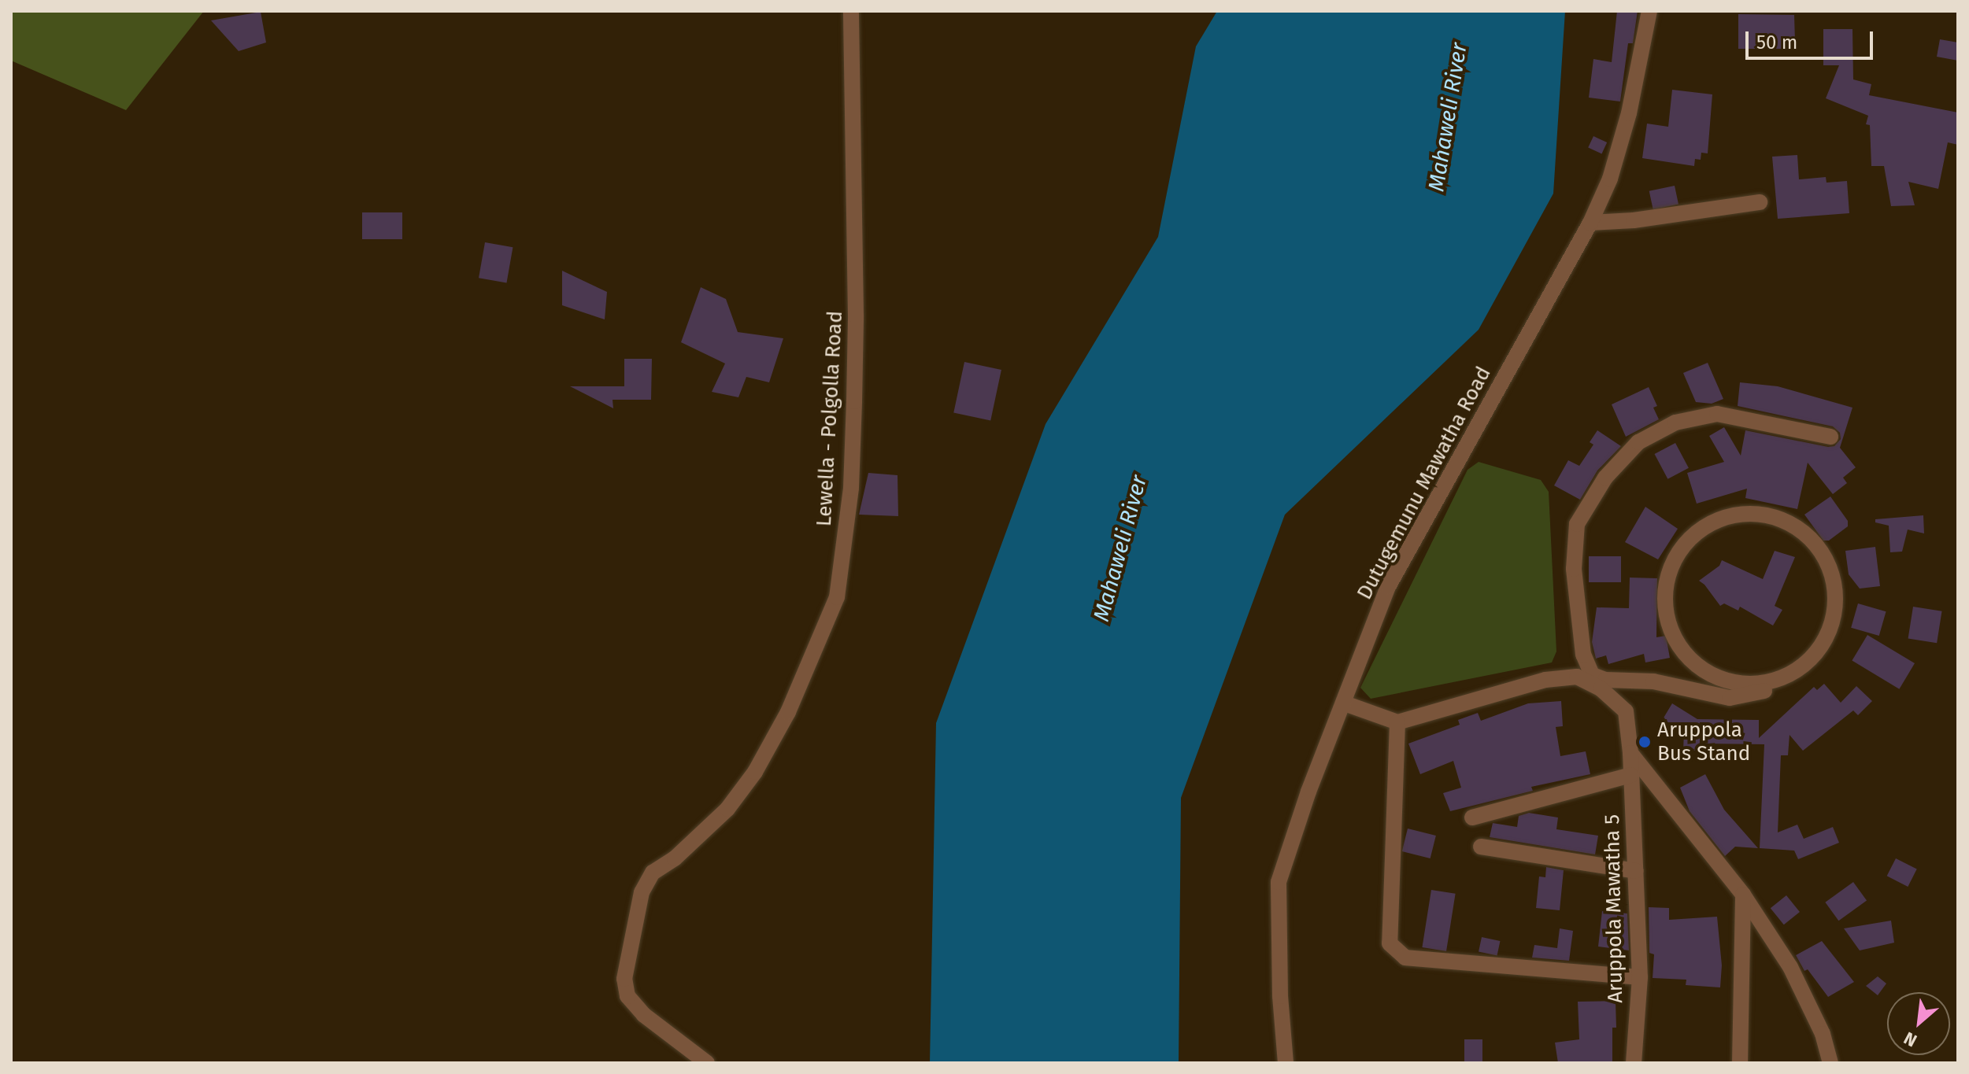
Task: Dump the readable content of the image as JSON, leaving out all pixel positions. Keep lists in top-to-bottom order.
{
  "streets": {
    "street": ["Lewella - Polgolla Road", "Dutugemunu Mawatha Road", "Aruppola Mawatha 5"]
  },
  "water": ["Mahaweli River"],
  "places": ["Aruppola Bus Stand"],
  "scale_bar": "50 m",
  "north": "bottom left"
}
